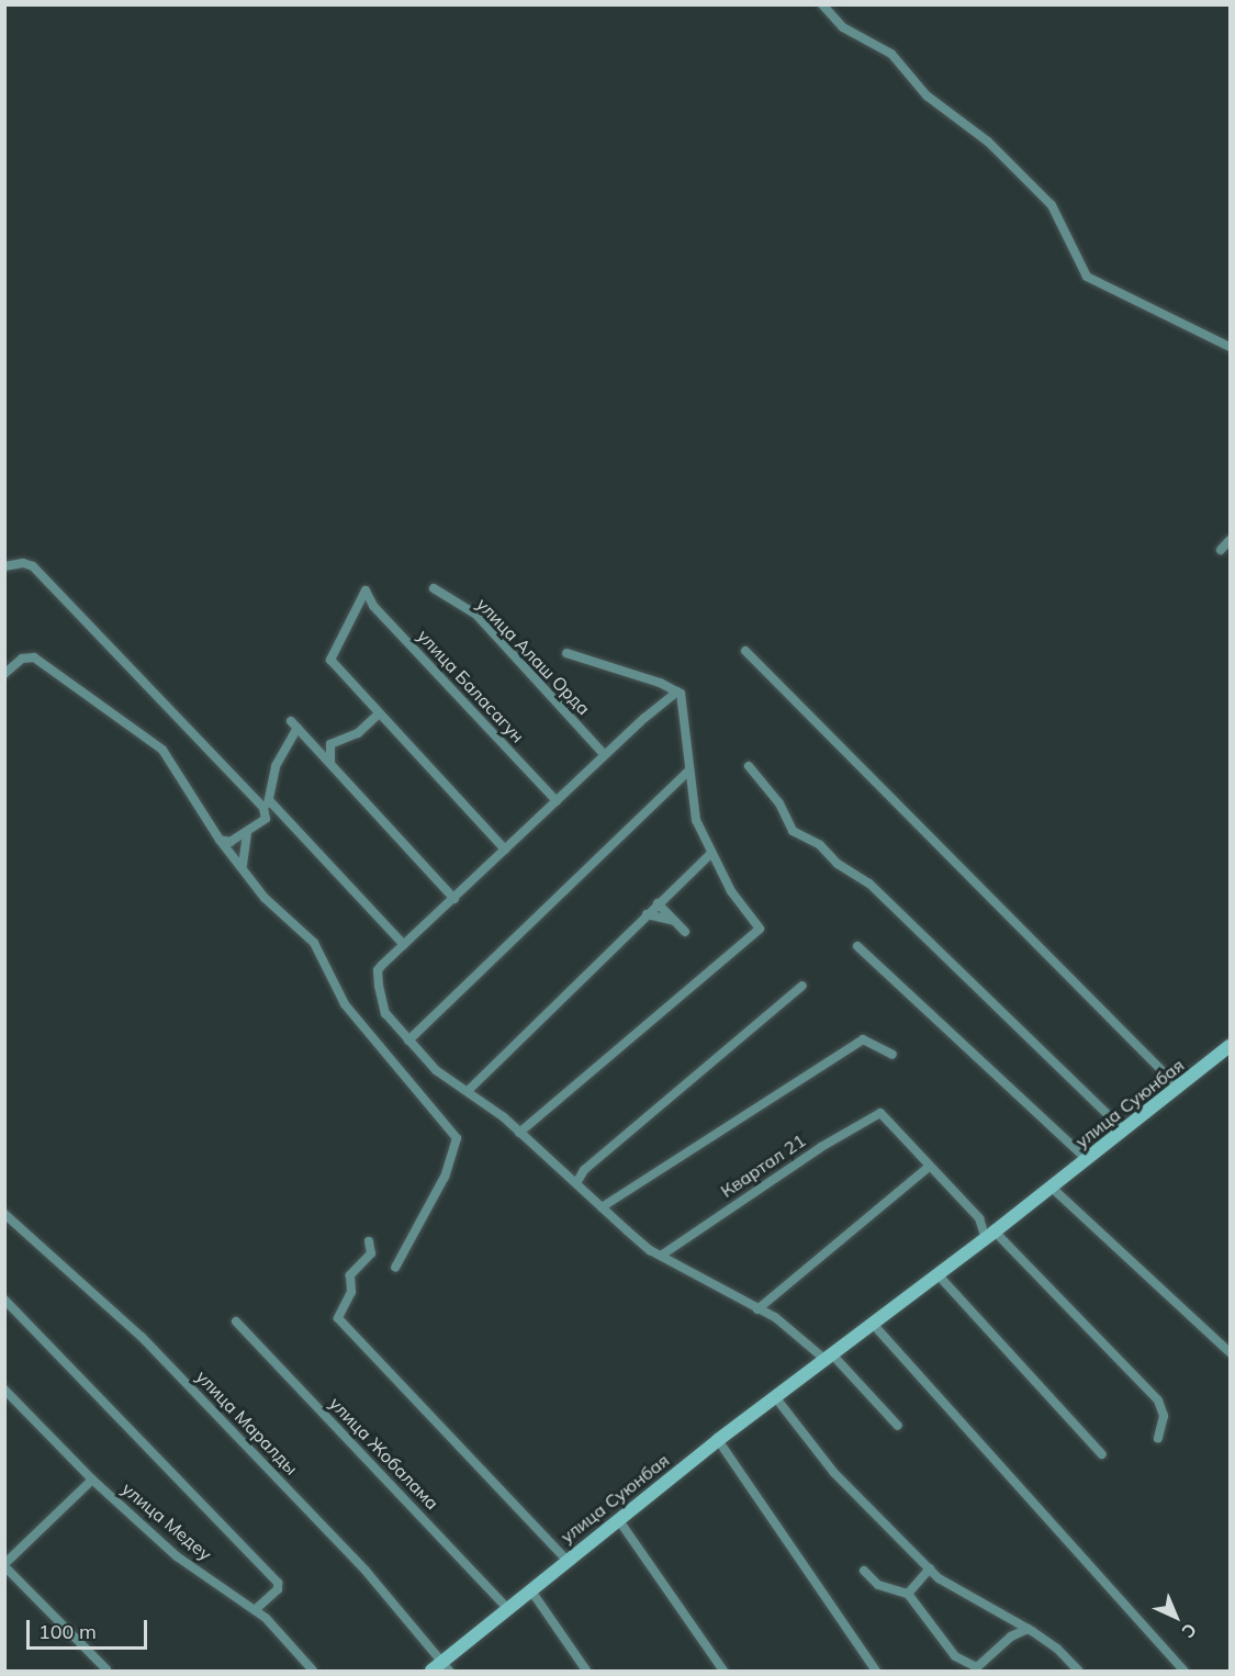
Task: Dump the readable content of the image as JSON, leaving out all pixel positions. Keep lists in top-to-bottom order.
{
  "streets": {
    "street": [
      "улица Алаш Орда",
      "улица Баласагун",
      "улица Суюнбая",
      "Квартал 21",
      "улица Маралды",
      "улица Жобалама",
      "улица Медеу"
    ]
  },
  "crossings": [
    ["улица Суюнбая", "улица Маралды"],
    ["улица Суюнбая", "улица Жобалама"]
  ],
  "scale_bar": "100 m",
  "north": "bottom right"
}
